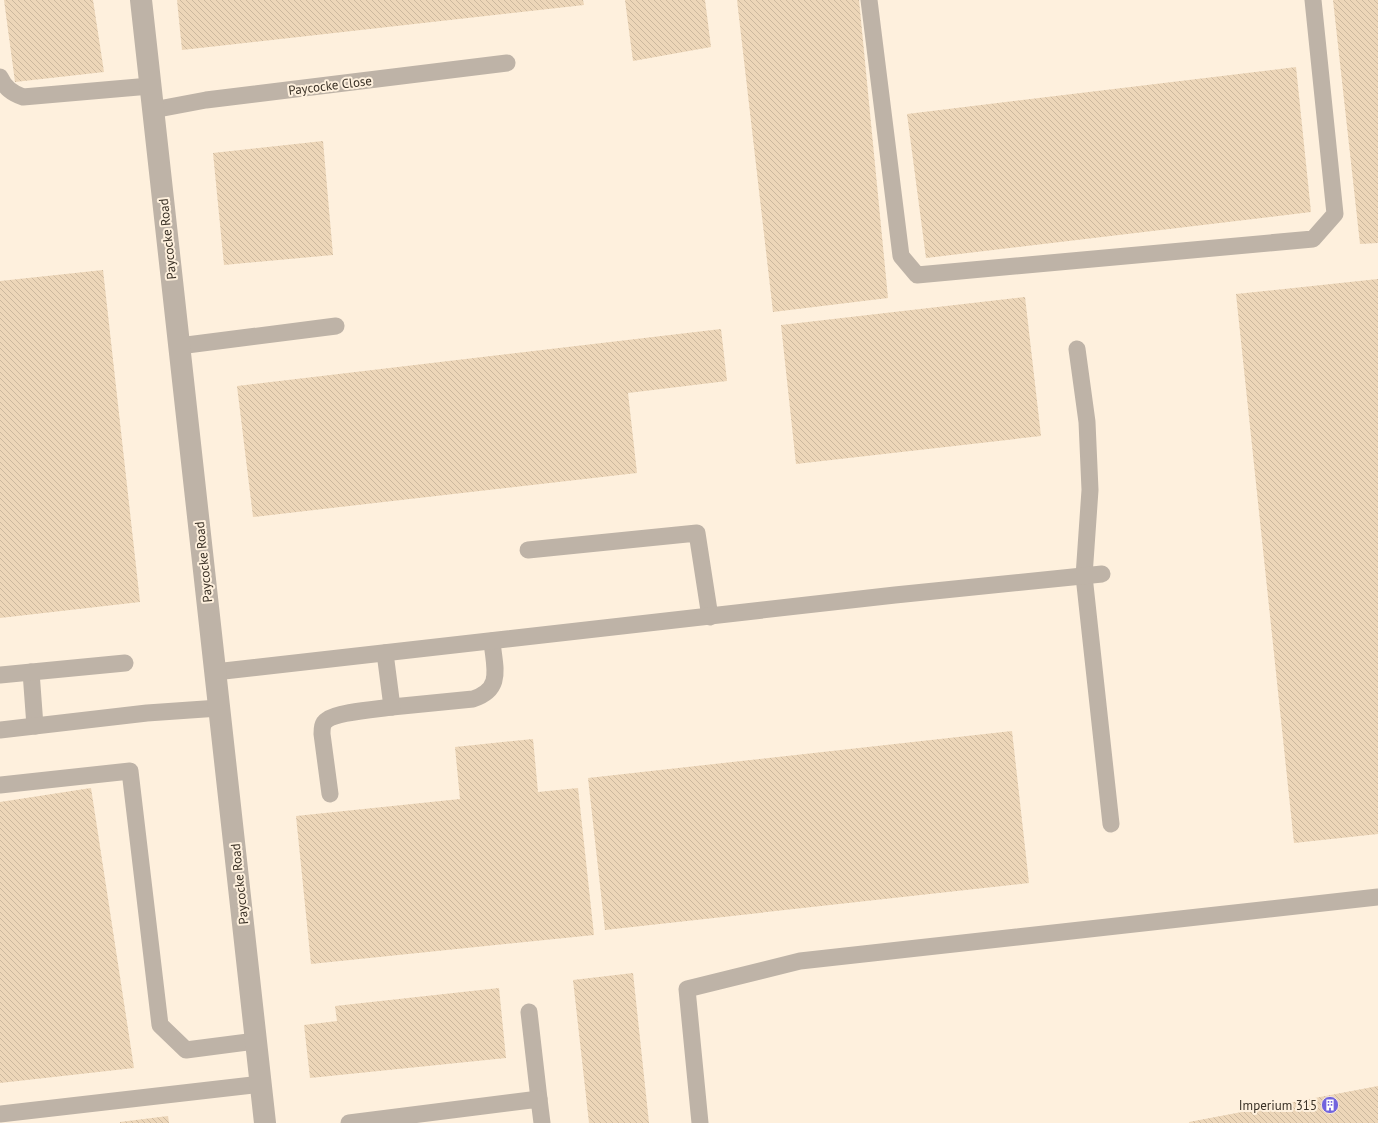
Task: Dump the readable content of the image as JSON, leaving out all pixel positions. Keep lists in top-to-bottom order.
{
  "streets": {
    "street": ["Paycocke Road"],
    "lane": ["Paycocke Close"]
  },
  "crossings": [
    ["Paycocke Close", "Paycocke Road"]
  ],
  "places": {
    "building": ["Imperium 315"]
  }
}
